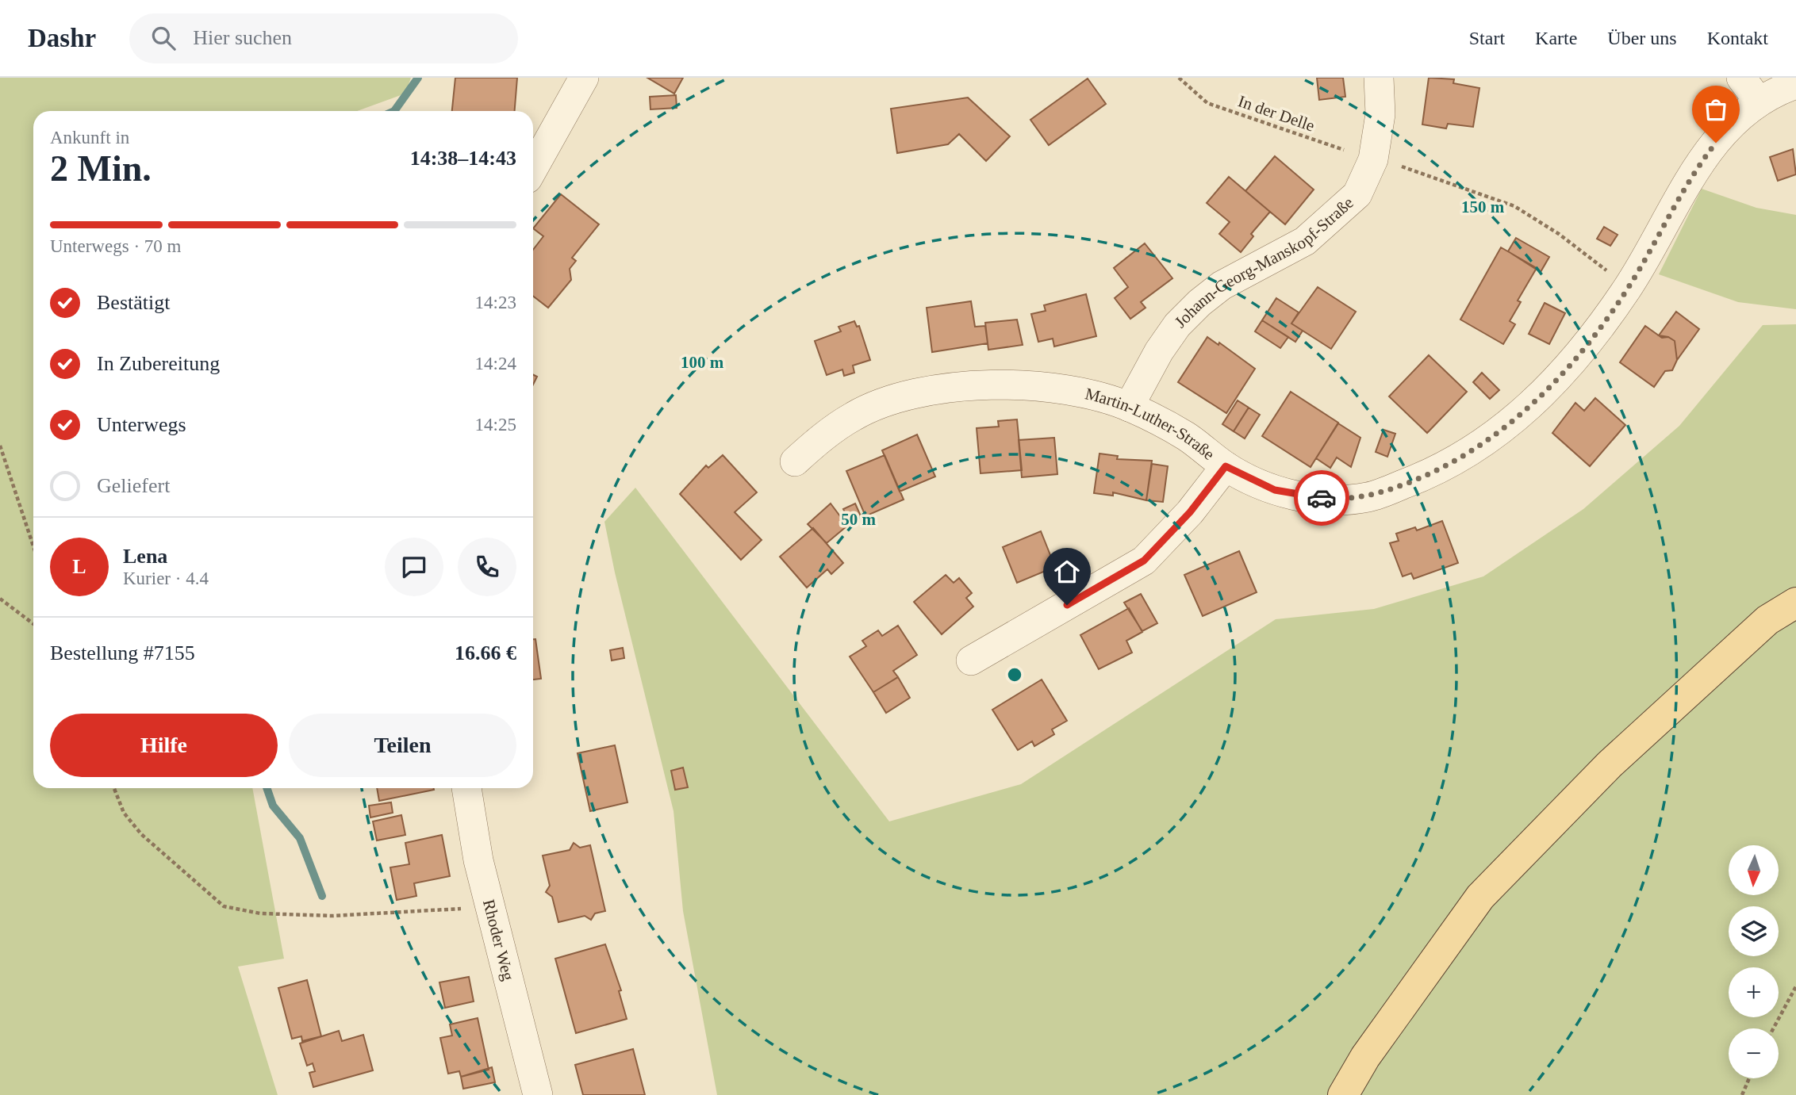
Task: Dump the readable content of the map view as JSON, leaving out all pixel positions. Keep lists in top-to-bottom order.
{
  "streets": {
    "street": ["Johann-Georg-Manskopf-Straße", "Martin-Luther-Straße", "Rhoder Weg"],
    "path": ["In der Delle"]
  },
  "crossings": [
    ["In der Delle", "Johann-Georg-Manskopf-Straße"],
    ["In der Delle", "Martin-Luther-Straße"],
    ["Johann-Georg-Manskopf-Straße", "Martin-Luther-Straße"]
  ],
  "north": "bottom",
  "page": {
    "header": "Dashr",
    "search": "Hier suchen",
    "nav": [
      "Start",
      "Karte",
      "Über uns",
      "Kontakt"
    ],
    "heading": ["2 Min.", "Ankunft in", "14:38–14:43"],
    "panel": [
      "Lena",
      "Kurier · 4.4",
      "Bestellung #7155",
      "16.66 €"
    ],
    "bar": "Unterwegs · 70 m",
    "list": [
      ["Bestätigt", "14:23"],
      ["In Zubereitung", "14:24"],
      ["Unterwegs", "14:25"],
      "Geliefert"
    ],
    "round": "L",
    "buttons": ["Hilfe", "Teilen"],
    "map_buttons": ["+", "−"]
  },
  "rings": ["150 m", "100 m", "50 m"]
}
